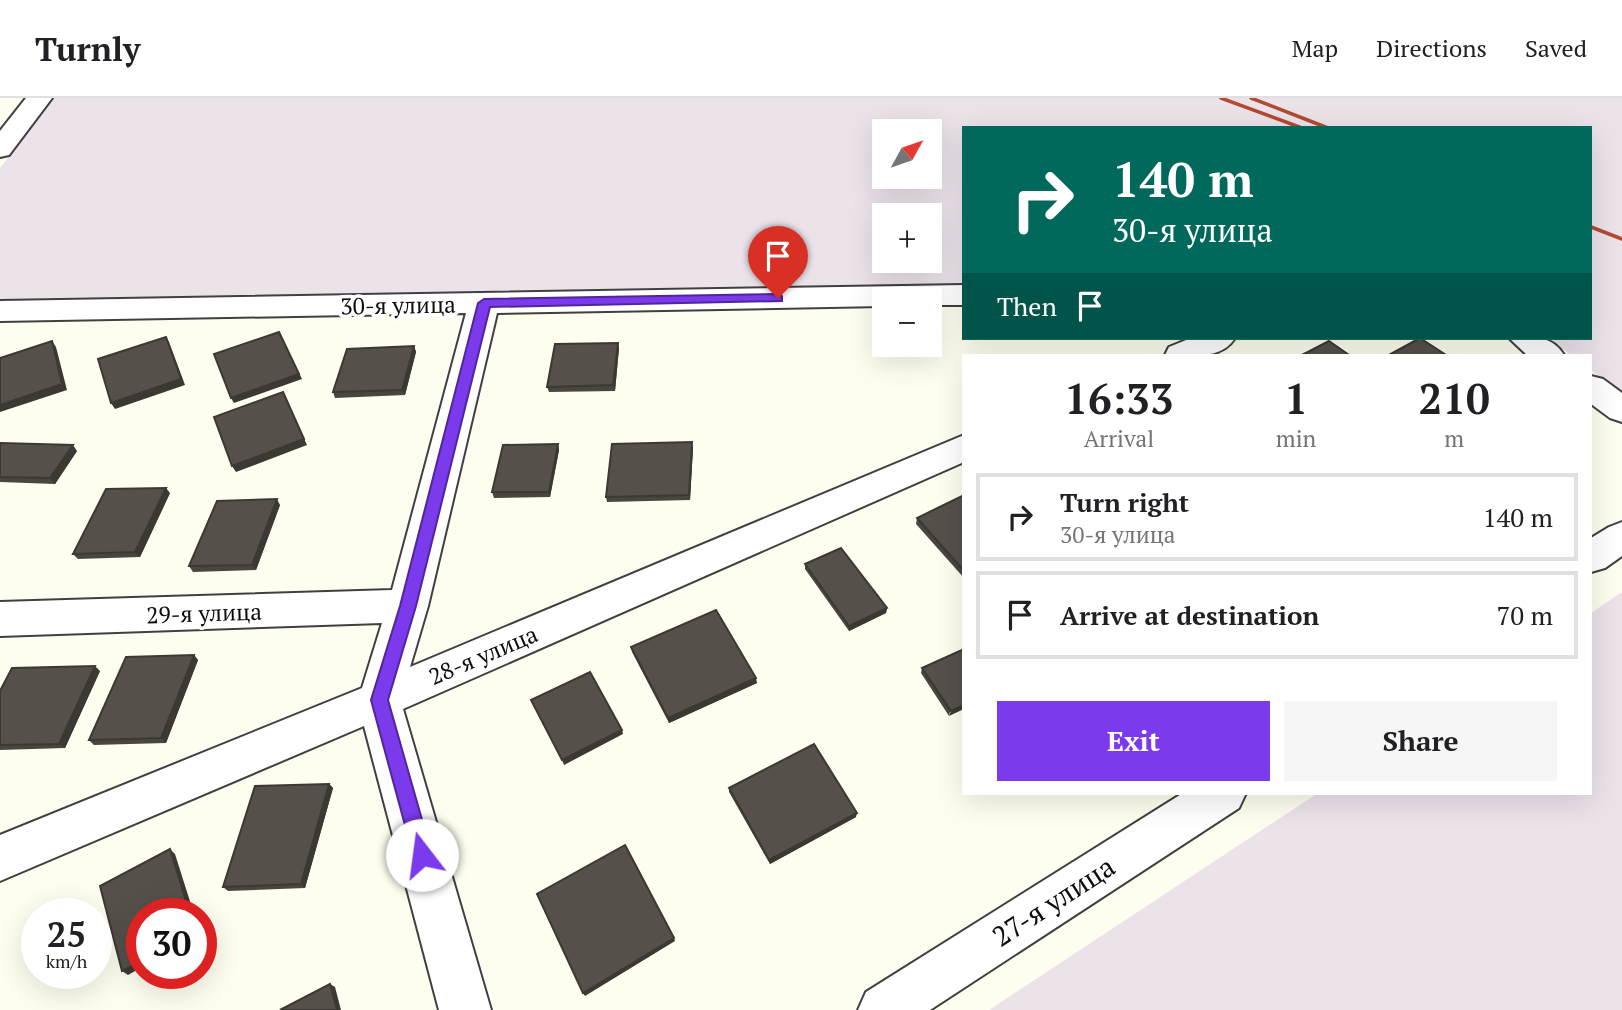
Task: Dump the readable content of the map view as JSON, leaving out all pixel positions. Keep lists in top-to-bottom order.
{
  "streets": {
    "street": [
      "30-я улица",
      "29-я улица",
      "28-я улица",
      "27-я улица"
    ]
  },
  "north": "top right",
  "page": {
    "header": "Turnly",
    "nav": ["Map", "Directions", "Saved"],
    "map_buttons": ["+", "−"],
    "turn": ["140 m", "30-я улица"],
    "then": "Then",
    "eta": [
      "16:33",
      "Arrival",
      "1",
      "min",
      "210",
      "m"
    ],
    "list": [
      {
        "name": "Turn right",
        "note": "30-я улица",
        "value": "140 m"
      },
      {
        "name": "Arrive at destination",
        "value": "70 m"
      }
    ],
    "buttons": ["Exit", "Share"],
    "speed": "25 km/h",
    "limit": "30"
  }
}
